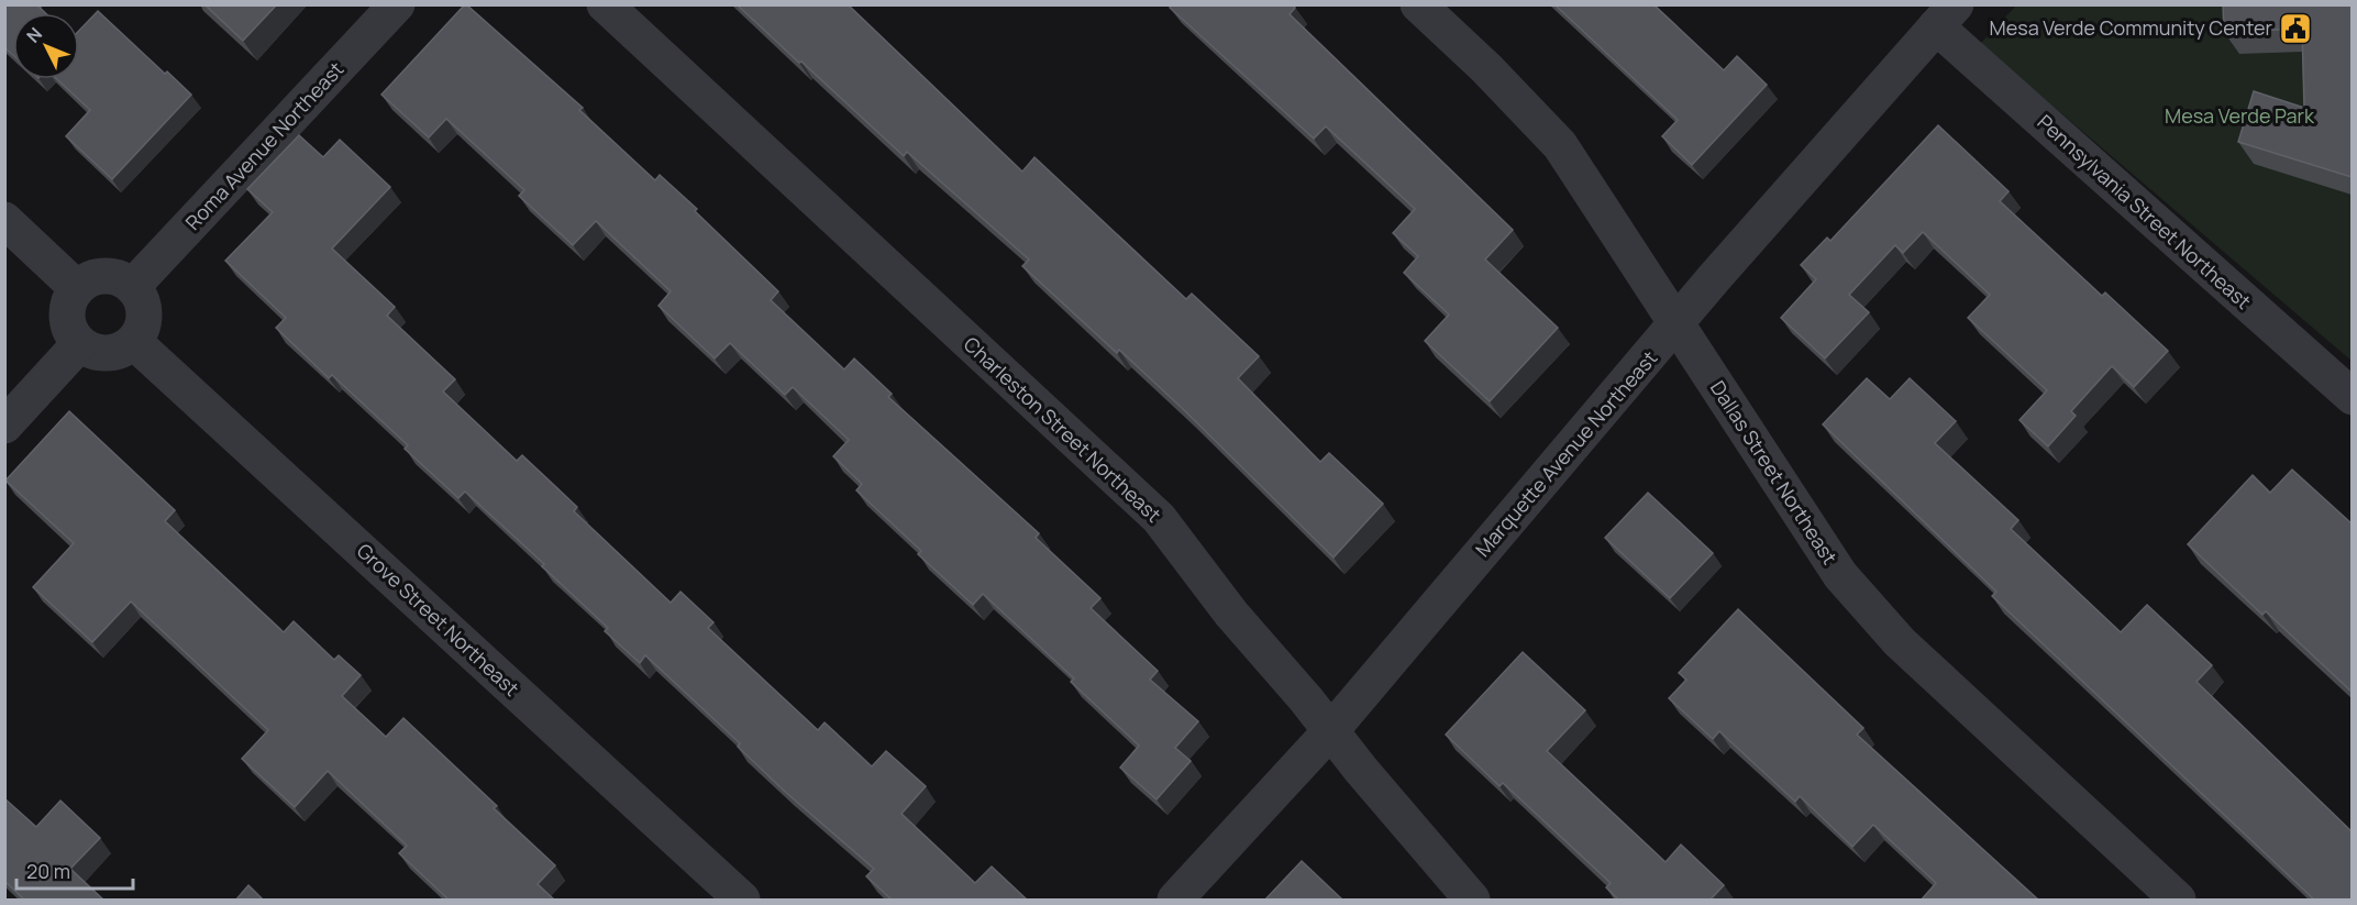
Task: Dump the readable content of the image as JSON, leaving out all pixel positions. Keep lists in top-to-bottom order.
{
  "streets": {
    "street": [
      "Roma Avenue Northeast",
      "Pennsylvania Street Northeast",
      "Charleston Street Northeast",
      "Marquette Avenue Northeast",
      "Dallas Street Northeast",
      "Grove Street Northeast"
    ]
  },
  "crossings": [
    ["Roma Avenue Northeast", "Grove Street Northeast"],
    ["Pennsylvania Street Northeast", "Marquette Avenue Northeast"],
    ["Charleston Street Northeast", "Marquette Avenue Northeast"],
    ["Marquette Avenue Northeast", "Dallas Street Northeast"]
  ],
  "parks": ["Mesa Verde Park"],
  "places": {
    "public building": ["Mesa Verde Community Center"]
  },
  "scale_bar": "20 m",
  "north": "top left"
}
